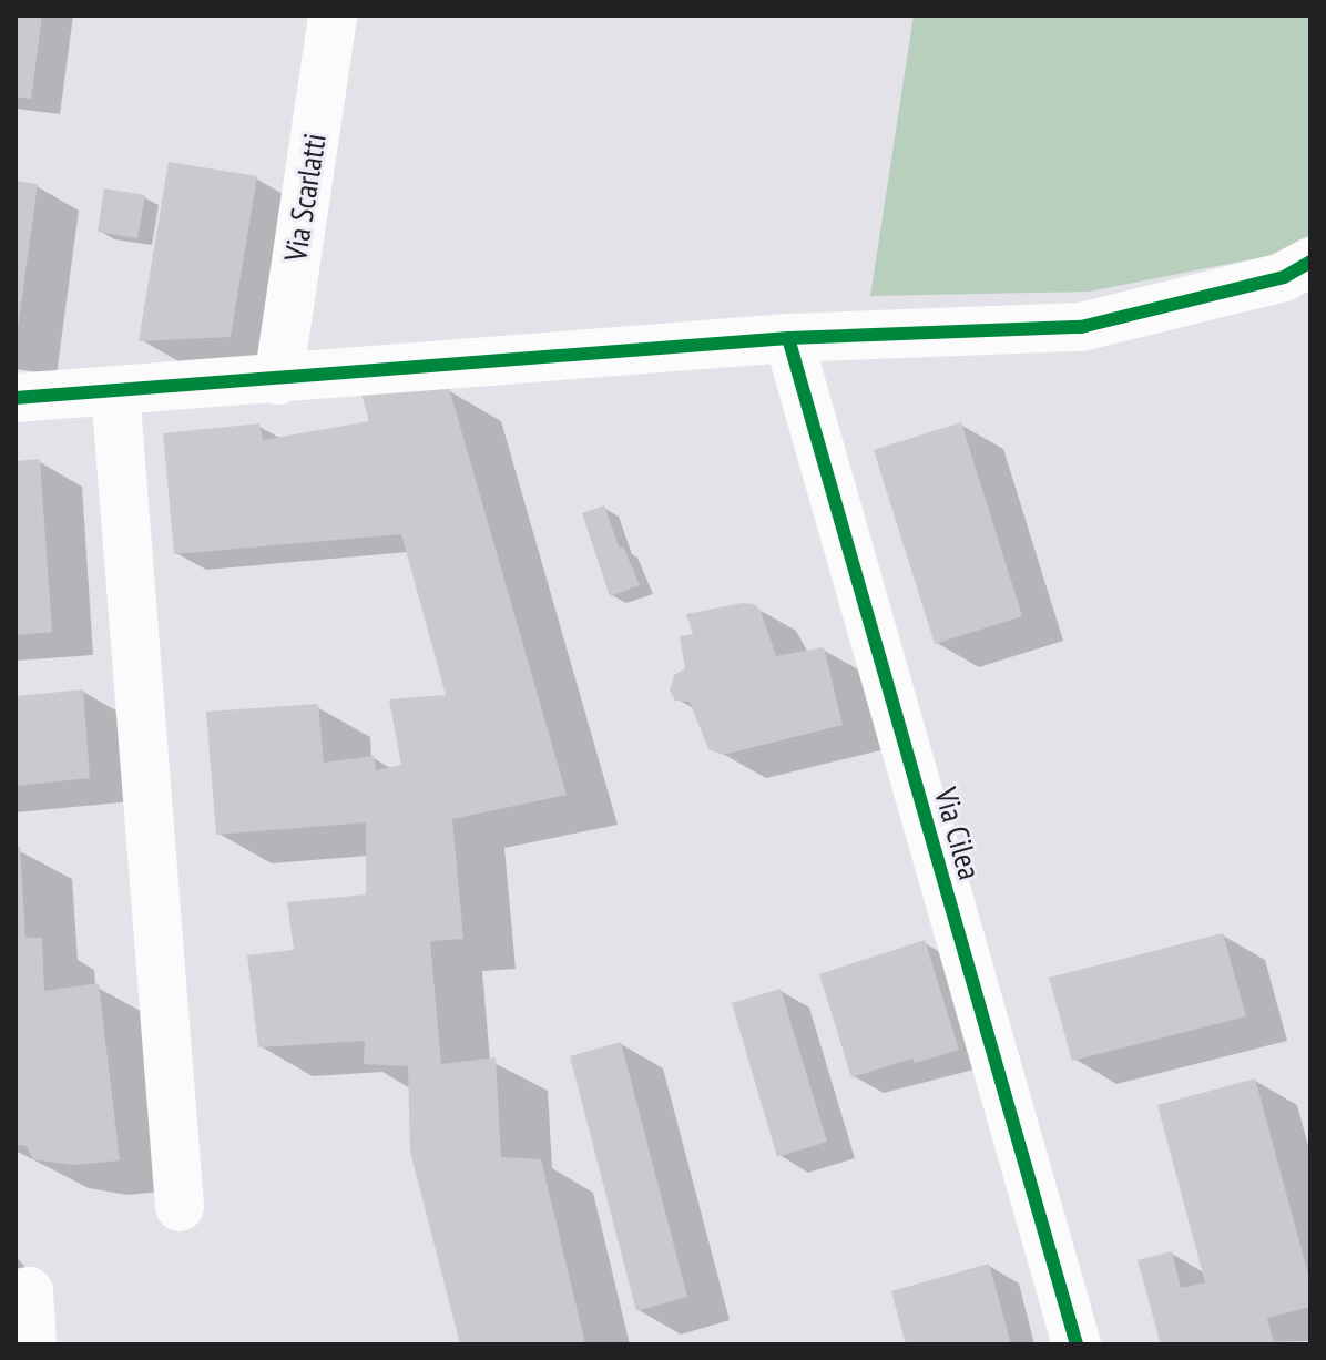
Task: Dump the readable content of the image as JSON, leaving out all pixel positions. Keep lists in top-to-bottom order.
{
  "streets": {
    "street": ["Via Scarlatti", "Via Cilea"]
  }
}
